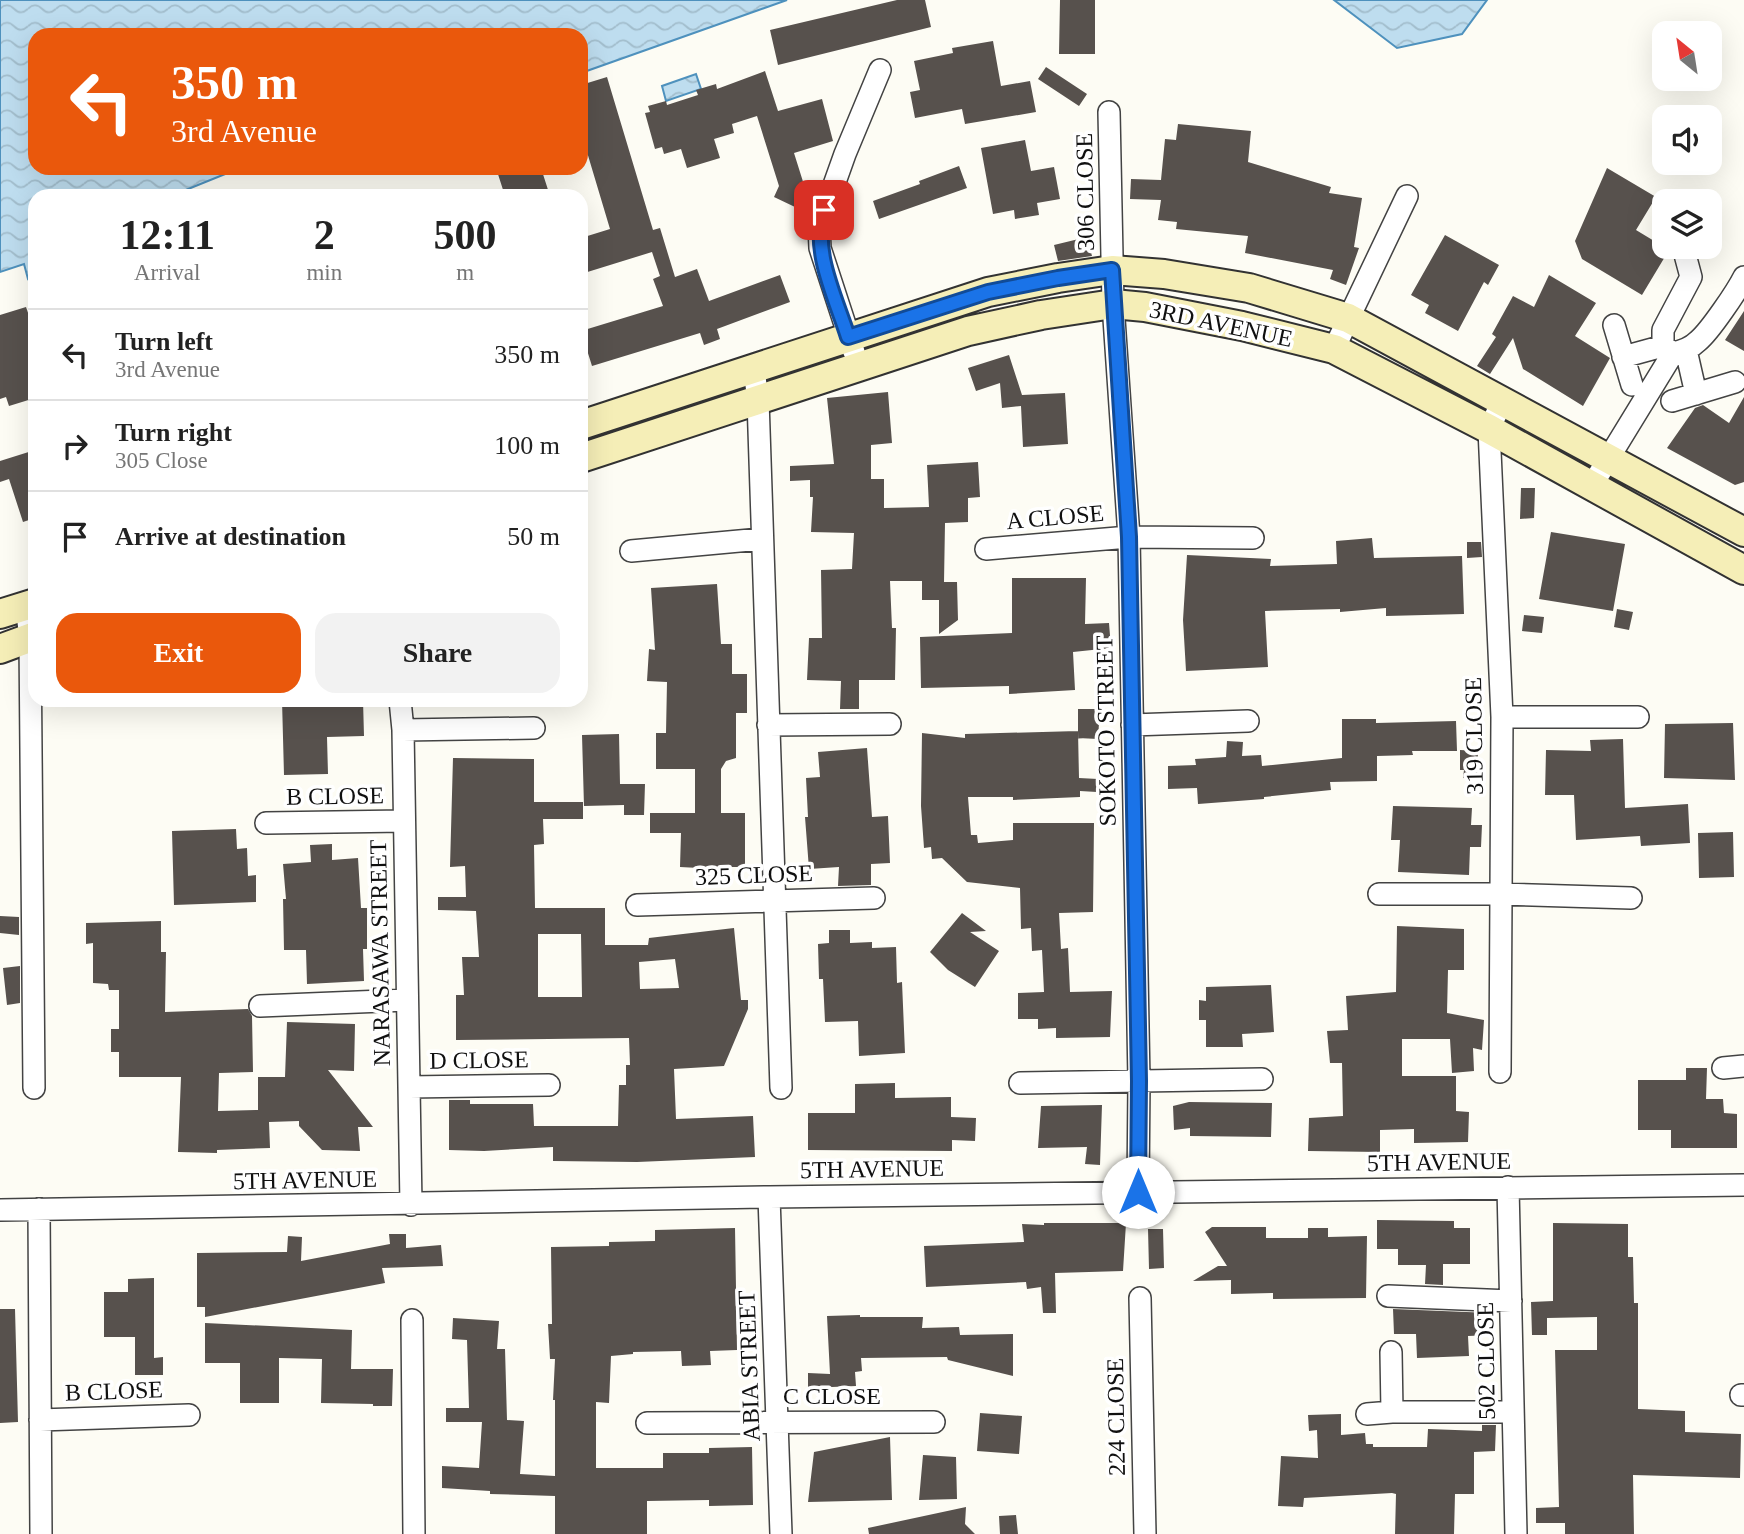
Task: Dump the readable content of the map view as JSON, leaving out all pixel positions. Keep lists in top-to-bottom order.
{
  "streets": {
    "street": [
      "306 CLOSE",
      "3RD AVENUE",
      "A CLOSE",
      "SOKOTO STREET",
      "319 CLOSE",
      "B CLOSE",
      "325 CLOSE",
      "NARASAWA STREET",
      "D CLOSE",
      "5TH AVENUE",
      "502 CLOSE",
      "ABIA STREET",
      "C CLOSE",
      "224 CLOSE"
    ]
  },
  "crossings": [
    ["306 CLOSE", "3RD AVENUE"],
    ["306 CLOSE", "SOKOTO STREET"],
    ["3RD AVENUE", "SOKOTO STREET"],
    ["3RD AVENUE", "319 CLOSE"],
    ["A CLOSE", "SOKOTO STREET"],
    ["SOKOTO STREET", "5TH AVENUE"],
    ["B CLOSE", "NARASAWA STREET"],
    ["NARASAWA STREET", "D CLOSE"],
    ["NARASAWA STREET", "5TH AVENUE"],
    ["5TH AVENUE", "502 CLOSE"],
    ["5TH AVENUE", "ABIA STREET"],
    ["ABIA STREET", "C CLOSE"]
  ],
  "north": "top left",
  "page": {
    "turn": ["350 m", "3rd Avenue"],
    "eta": [
      "12:11",
      "Arrival",
      "2",
      "min",
      "500",
      "m"
    ],
    "list": [
      {
        "name": "Turn left",
        "note": "3rd Avenue",
        "value": "350 m"
      },
      {
        "name": "Turn right",
        "note": "305 Close",
        "value": "100 m"
      },
      {
        "name": "Arrive at destination",
        "value": "50 m"
      }
    ],
    "buttons": ["Exit", "Share"]
  }
}
